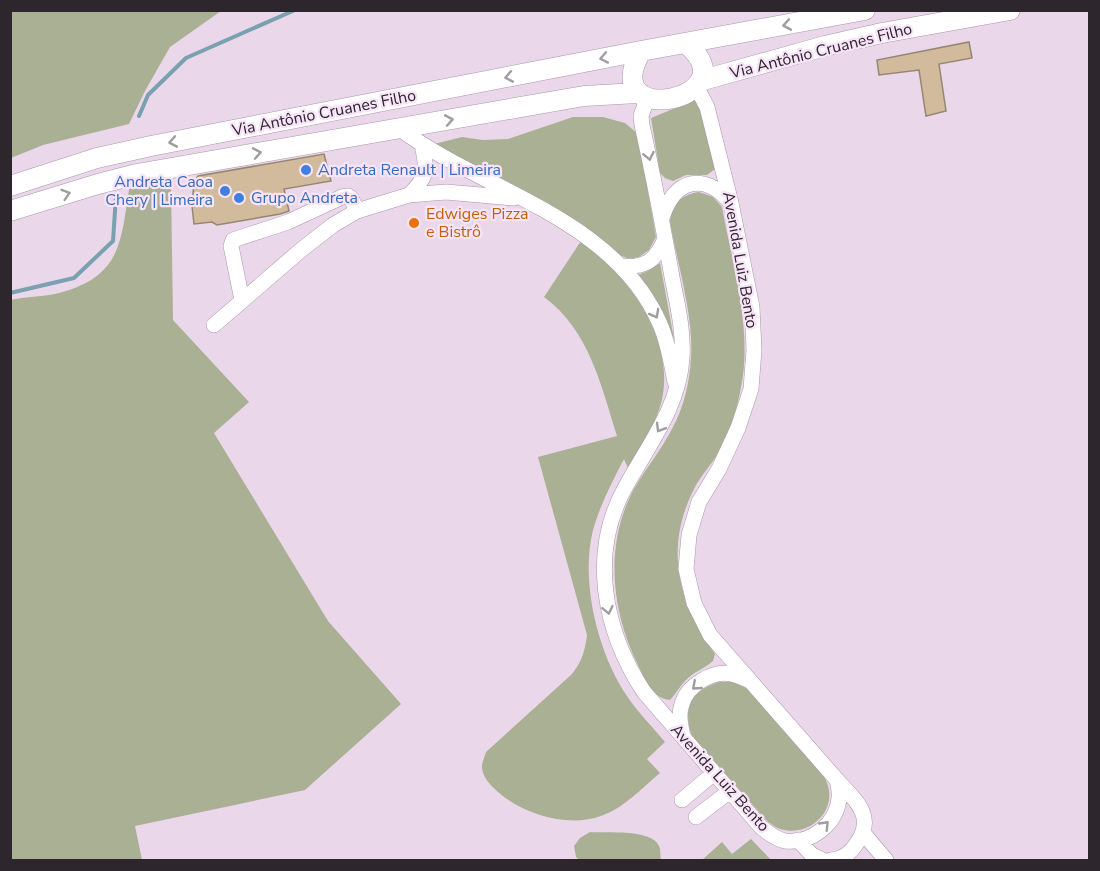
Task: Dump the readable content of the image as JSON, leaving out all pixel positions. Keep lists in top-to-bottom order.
{
  "streets": {
    "main road": ["Via Antônio Cruanes Filho"],
    "street": ["Avenida Luiz Bento"]
  },
  "crossings": [
    ["Via Antônio Cruanes Filho", "Avenida Luiz Bento"]
  ],
  "places": [
    "Andreta Renault | Limeira",
    "Andreta Caoa Chery | Limeira",
    "Grupo Andreta",
    "Edwiges Pizza e Bistrô"
  ]
}
